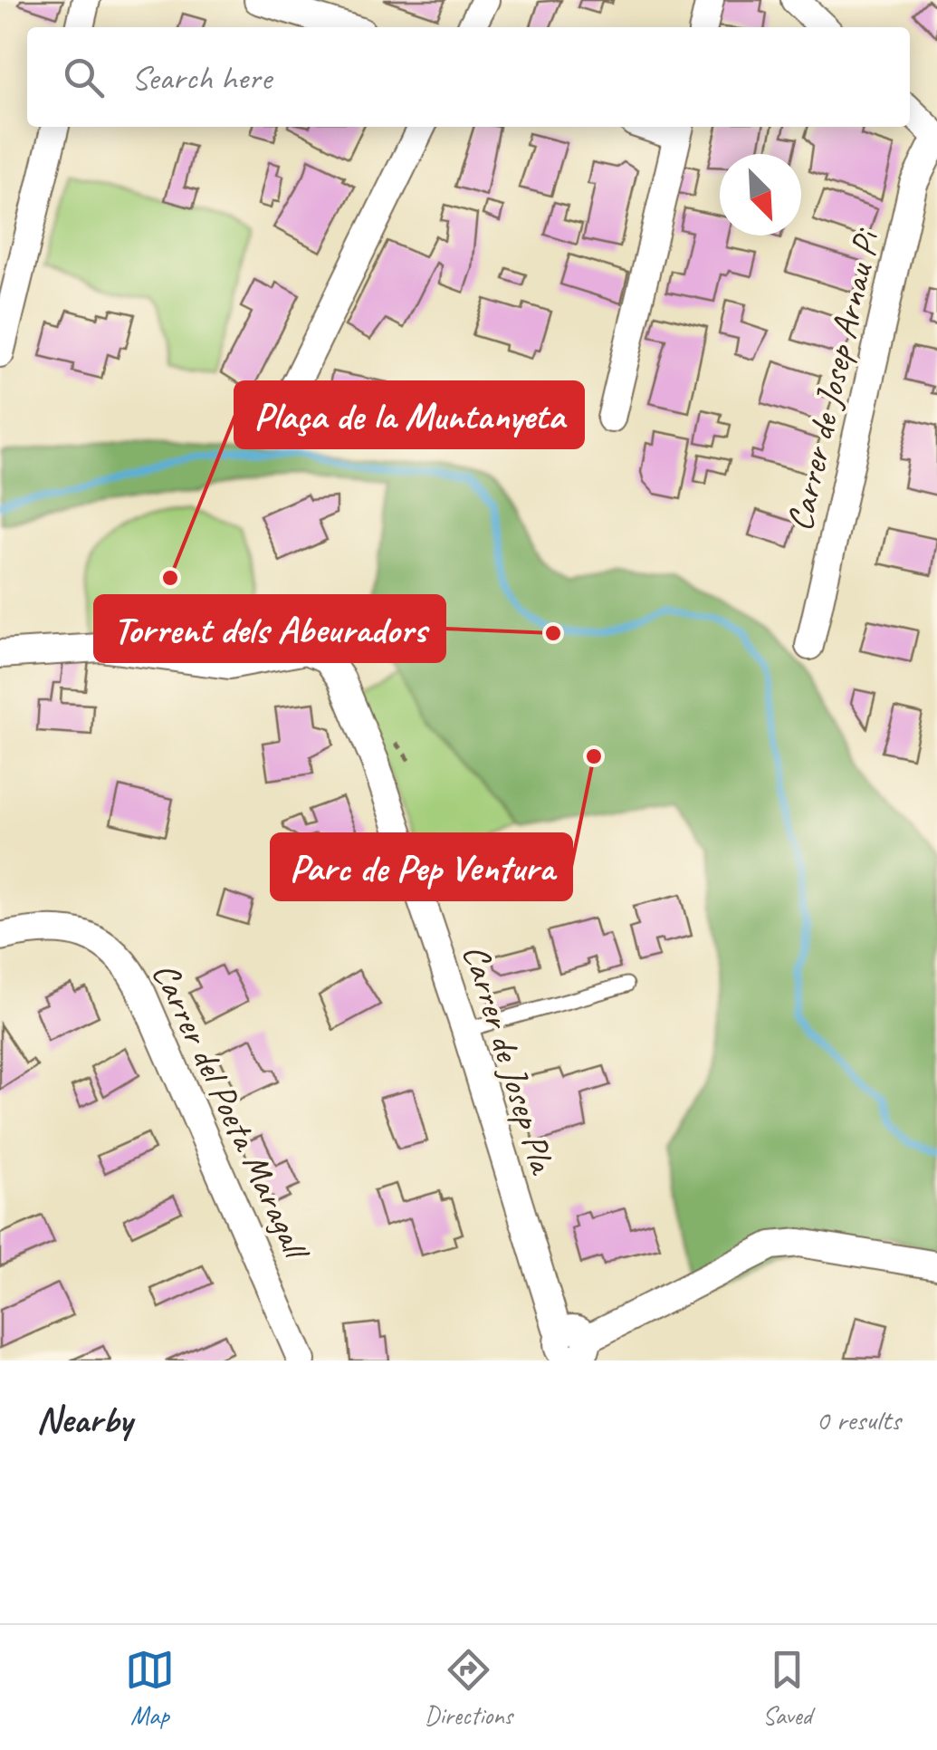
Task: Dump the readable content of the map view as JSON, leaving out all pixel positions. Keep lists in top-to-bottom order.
{
  "streets": {
    "street": ["Carrer de Josep Arnau Pi", "Carrer de Josep Pla", "Carrer del Poeta Maragall"]
  },
  "places": ["Plaça de la Muntanyeta", "Torrent dels Abeuradors", "Parc de Pep Ventura"],
  "north": "bottom right",
  "page": {
    "search": "Search here",
    "heading": ["Nearby", "0 results"],
    "nav": ["Map", "Directions", "Saved"]
  }
}
